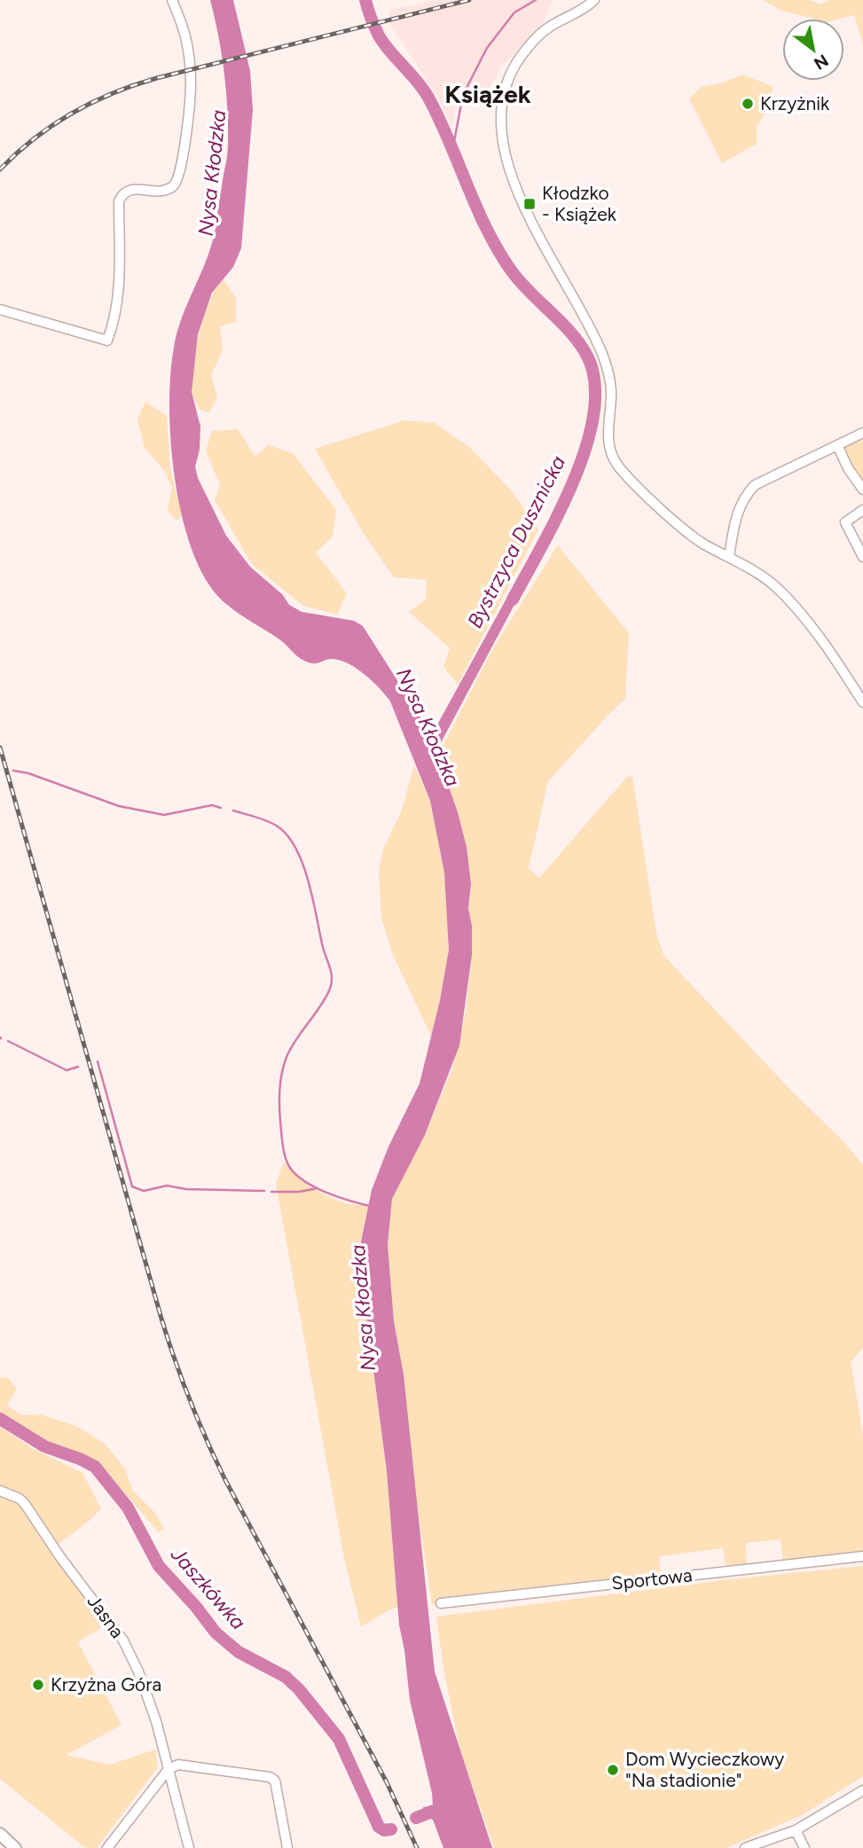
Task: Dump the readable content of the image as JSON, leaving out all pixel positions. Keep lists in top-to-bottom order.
{
  "streets": {
    "street": ["Sportowa", "Jasna"]
  },
  "districts": ["Książek"],
  "water": ["Nysa Kłodzka", "Bystrzyca Dusznicka", "Jaszkówka"],
  "places": {
    "other": ["Krzyżnik", "Krzyżna Góra", "Dom Wycieczkowy \"Na stadionie\""],
    "transit": ["Kłodzko - Książek"]
  },
  "north": "bottom right"
}
